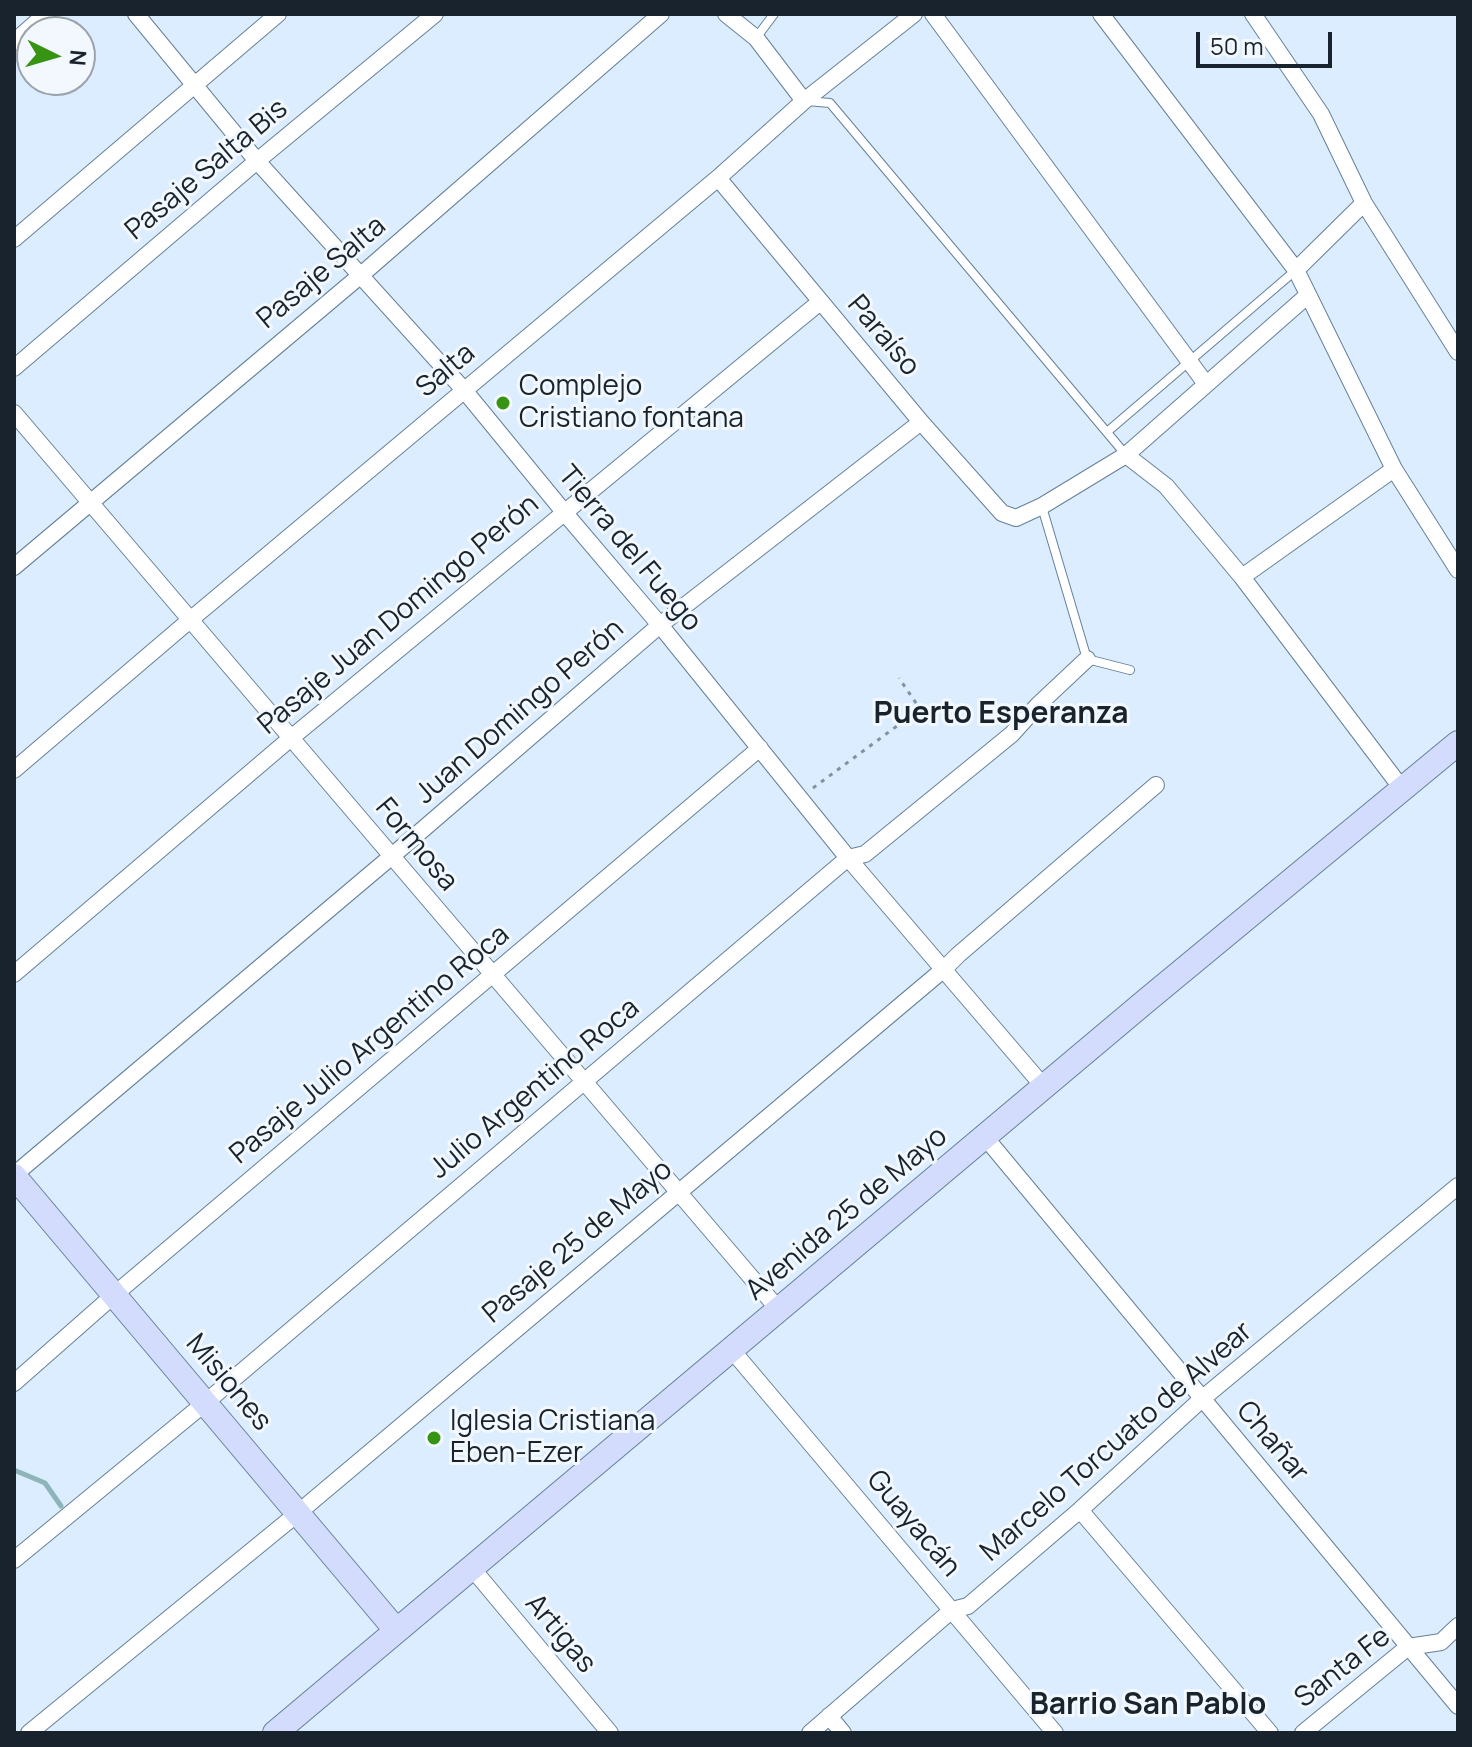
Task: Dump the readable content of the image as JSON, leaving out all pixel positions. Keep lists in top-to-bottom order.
{
  "streets": {
    "main road": ["Avenida 25 de Mayo", "Misiones"],
    "street": [
      "Pasaje Salta Bis",
      "Pasaje Salta",
      "Paraíso",
      "Salta",
      "Tierra del Fuego",
      "Pasaje Juan Domingo Perón",
      "Juan Domingo Perón",
      "Formosa",
      "Pasaje Julio Argentino Roca",
      "Julio Argentino Roca",
      "Pasaje 25 de Mayo",
      "Marcelo Torcuato de Alvear",
      "Chañar",
      "Guayacán",
      "Artigas",
      "Santa Fe"
    ]
  },
  "crossings": [
    ["Pasaje Salta Bis", "Tierra del Fuego"],
    ["Pasaje Salta", "Tierra del Fuego"],
    ["Pasaje Salta", "Formosa"],
    ["Paraíso", "Salta"],
    ["Paraíso", "Pasaje Juan Domingo Perón"],
    ["Paraíso", "Juan Domingo Perón"],
    ["Salta", "Tierra del Fuego"],
    ["Salta", "Formosa"],
    ["Tierra del Fuego", "Pasaje Juan Domingo Perón"],
    ["Tierra del Fuego", "Juan Domingo Perón"],
    ["Tierra del Fuego", "Pasaje Julio Argentino Roca"],
    ["Tierra del Fuego", "Julio Argentino Roca"],
    ["Tierra del Fuego", "Avenida 25 de Mayo"],
    ["Tierra del Fuego", "Pasaje 25 de Mayo"],
    ["Pasaje Juan Domingo Perón", "Formosa"],
    ["Juan Domingo Perón", "Formosa"],
    ["Juan Domingo Perón", "Misiones"],
    ["Formosa", "Pasaje Julio Argentino Roca"],
    ["Formosa", "Julio Argentino Roca"],
    ["Formosa", "Avenida 25 de Mayo"],
    ["Formosa", "Pasaje 25 de Mayo"],
    ["Pasaje Julio Argentino Roca", "Misiones"],
    ["Julio Argentino Roca", "Misiones"],
    ["Avenida 25 de Mayo", "Misiones"],
    ["Avenida 25 de Mayo", "Chañar"],
    ["Avenida 25 de Mayo", "Guayacán"],
    ["Avenida 25 de Mayo", "Artigas"],
    ["Pasaje 25 de Mayo", "Misiones"],
    ["Marcelo Torcuato de Alvear", "Chañar"],
    ["Marcelo Torcuato de Alvear", "Guayacán"],
    ["Chañar", "Santa Fe"]
  ],
  "districts": ["Puerto Esperanza", "Barrio San Pablo"],
  "places": ["Complejo Cristiano fontana", "Iglesia Cristiana Eben-Ezer"],
  "scale_bar": "50 m",
  "north": "right"
}
